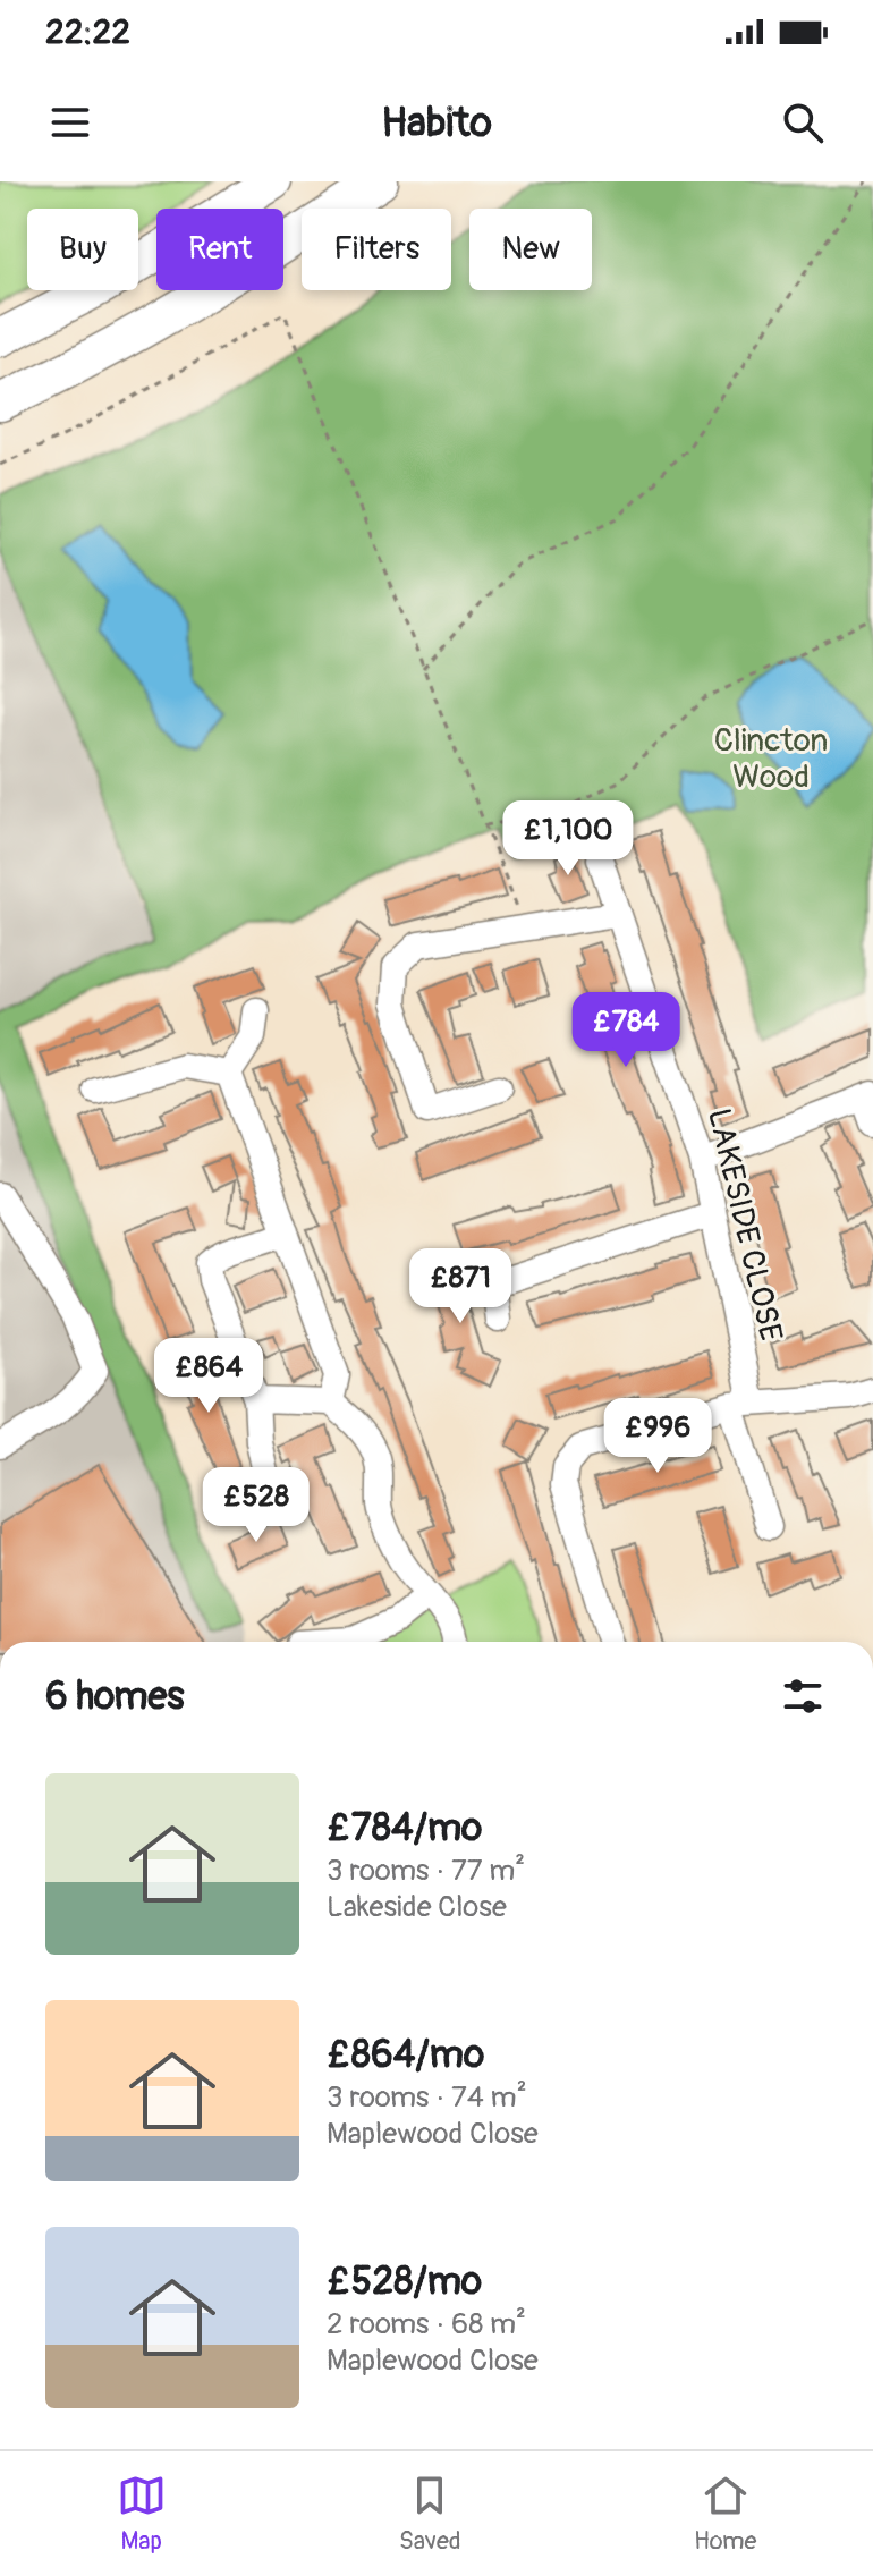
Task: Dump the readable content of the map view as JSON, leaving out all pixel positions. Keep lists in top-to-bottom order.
{
  "streets": {
    "street": ["LAKESIDE CLOSE"]
  },
  "parks": ["Clincton Wood"],
  "page": {
    "status": "22:22",
    "header": "Habito",
    "chip": [
      "Buy",
      "Rent",
      "Filters",
      "New"
    ],
    "price": [
      "£1,100",
      "£784",
      "£871",
      "£864",
      "£996",
      "£528"
    ],
    "heading": "6 homes",
    "list": [
      {
        "name": "£784/mo",
        "note": "3 rooms · 77 m² · Lakeside Close"
      },
      {
        "name": "£864/mo",
        "note": "3 rooms · 74 m² · Maplewood Close"
      },
      {
        "name": "£528/mo",
        "note": "2 rooms · 68 m² · Maplewood Close"
      }
    ],
    "tabs": ["Map", "Saved", "Home"]
  }
}
